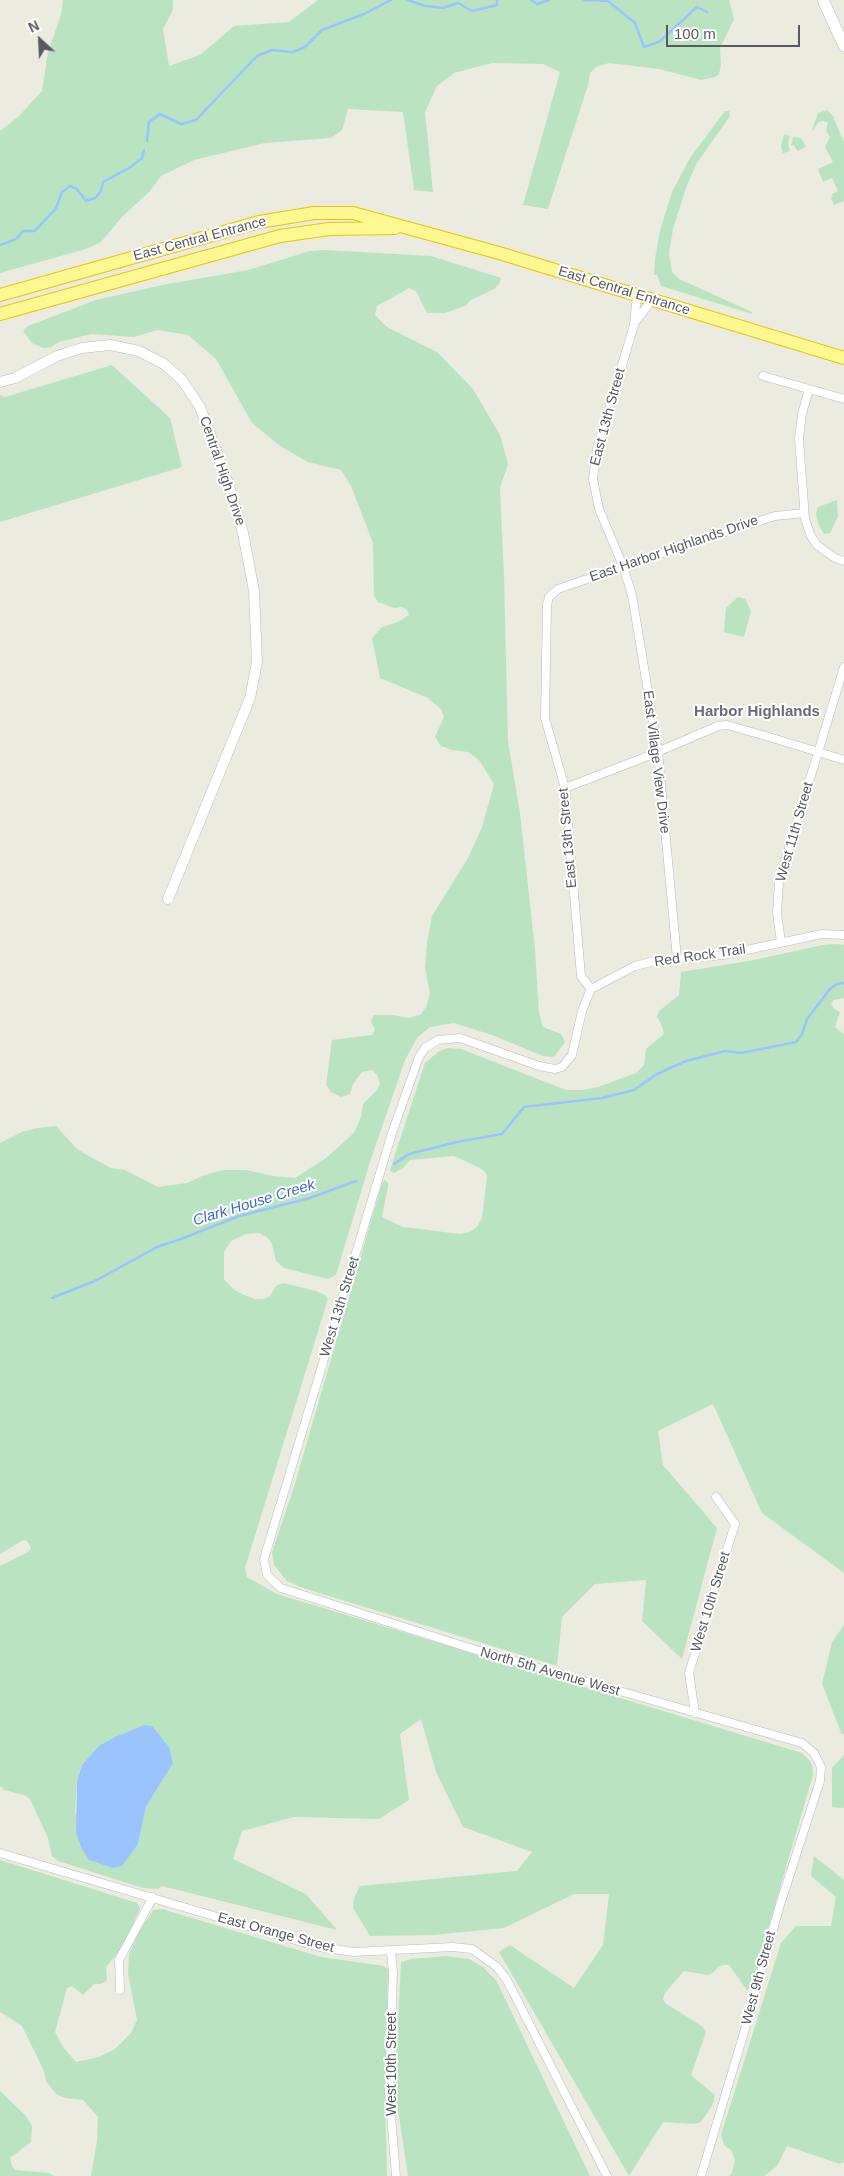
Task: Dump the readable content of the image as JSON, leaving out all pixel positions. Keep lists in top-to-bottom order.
{
  "streets": {
    "highway": ["East Central Entrance"],
    "street": [
      "East 13th Street",
      "Central High Drive",
      "East Harbor Highlands Drive",
      "East Village View Drive",
      "West 11th Street",
      "Red Rock Trail",
      "West 13th Street",
      "West 10th Street",
      "North 5th Avenue West",
      "East Orange Street",
      "West 9th Street"
    ]
  },
  "crossings": [
    ["East Central Entrance", "East 13th Street"],
    ["East 13th Street", "East Harbor Highlands Drive"],
    ["East 13th Street", "East Village View Drive"],
    ["East 13th Street", "Red Rock Trail"],
    ["East 13th Street", "West 13th Street"],
    ["East Harbor Highlands Drive", "East Village View Drive"],
    ["East Village View Drive", "Red Rock Trail"],
    ["West 11th Street", "Red Rock Trail"],
    ["Red Rock Trail", "West 13th Street"],
    ["West 13th Street", "North 5th Avenue West"],
    ["West 10th Street", "North 5th Avenue West"],
    ["West 10th Street", "East Orange Street"],
    ["North 5th Avenue West", "West 9th Street"]
  ],
  "districts": ["Harbor Highlands"],
  "water": ["Clark House Creek"],
  "scale_bar": "100 m",
  "north": "top left"
}
